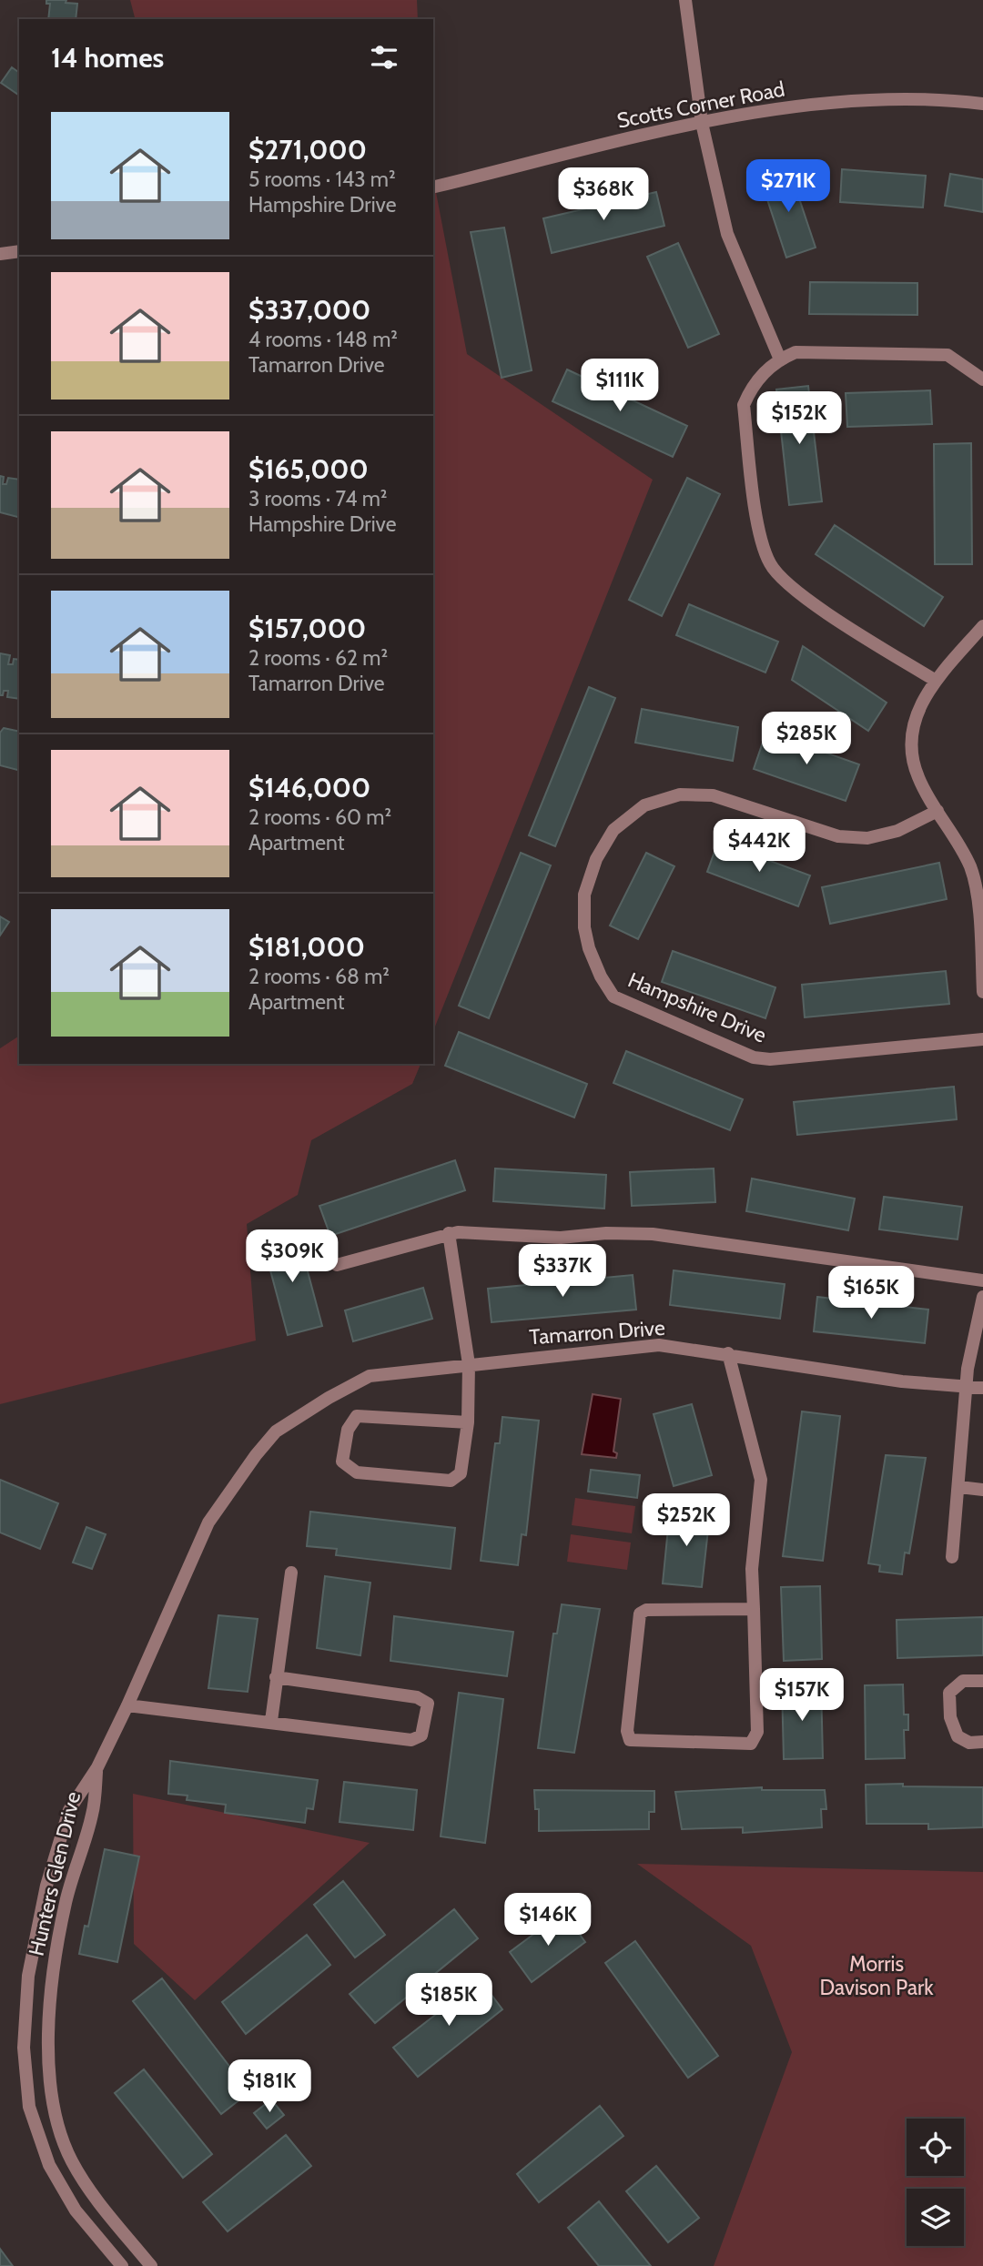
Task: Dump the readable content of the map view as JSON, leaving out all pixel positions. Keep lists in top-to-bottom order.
{
  "streets": {
    "street": [
      "Scotts Corner Road",
      "Hampshire Drive",
      "Tamarron Drive",
      "Hunters Glen Drive"
    ]
  },
  "crossings": [
    ["Tamarron Drive", "Hunters Glen Drive"]
  ],
  "parks": ["Morris Davison Park"],
  "page": {
    "heading": "14 homes",
    "list": [
      {
        "name": "$271,000",
        "note": "5 rooms · 143 m² · Hampshire Drive"
      },
      {
        "name": "$337,000",
        "note": "4 rooms · 148 m² · Tamarron Drive"
      },
      {
        "name": "$165,000",
        "note": "3 rooms · 74 m² · Hampshire Drive"
      },
      {
        "name": "$157,000",
        "note": "2 rooms · 62 m² · Tamarron Drive"
      },
      {
        "name": "$146,000",
        "note": "2 rooms · 60 m² · Apartment"
      },
      {
        "name": "$181,000",
        "note": "2 rooms · 68 m² · Apartment"
      }
    ],
    "price": [
      "$271K",
      "$368K",
      "$111K",
      "$152K",
      "$285K",
      "$442K",
      "$309K",
      "$337K",
      "$165K",
      "$252K",
      "$157K",
      "$146K",
      "$185K",
      "$181K"
    ]
  }
}
